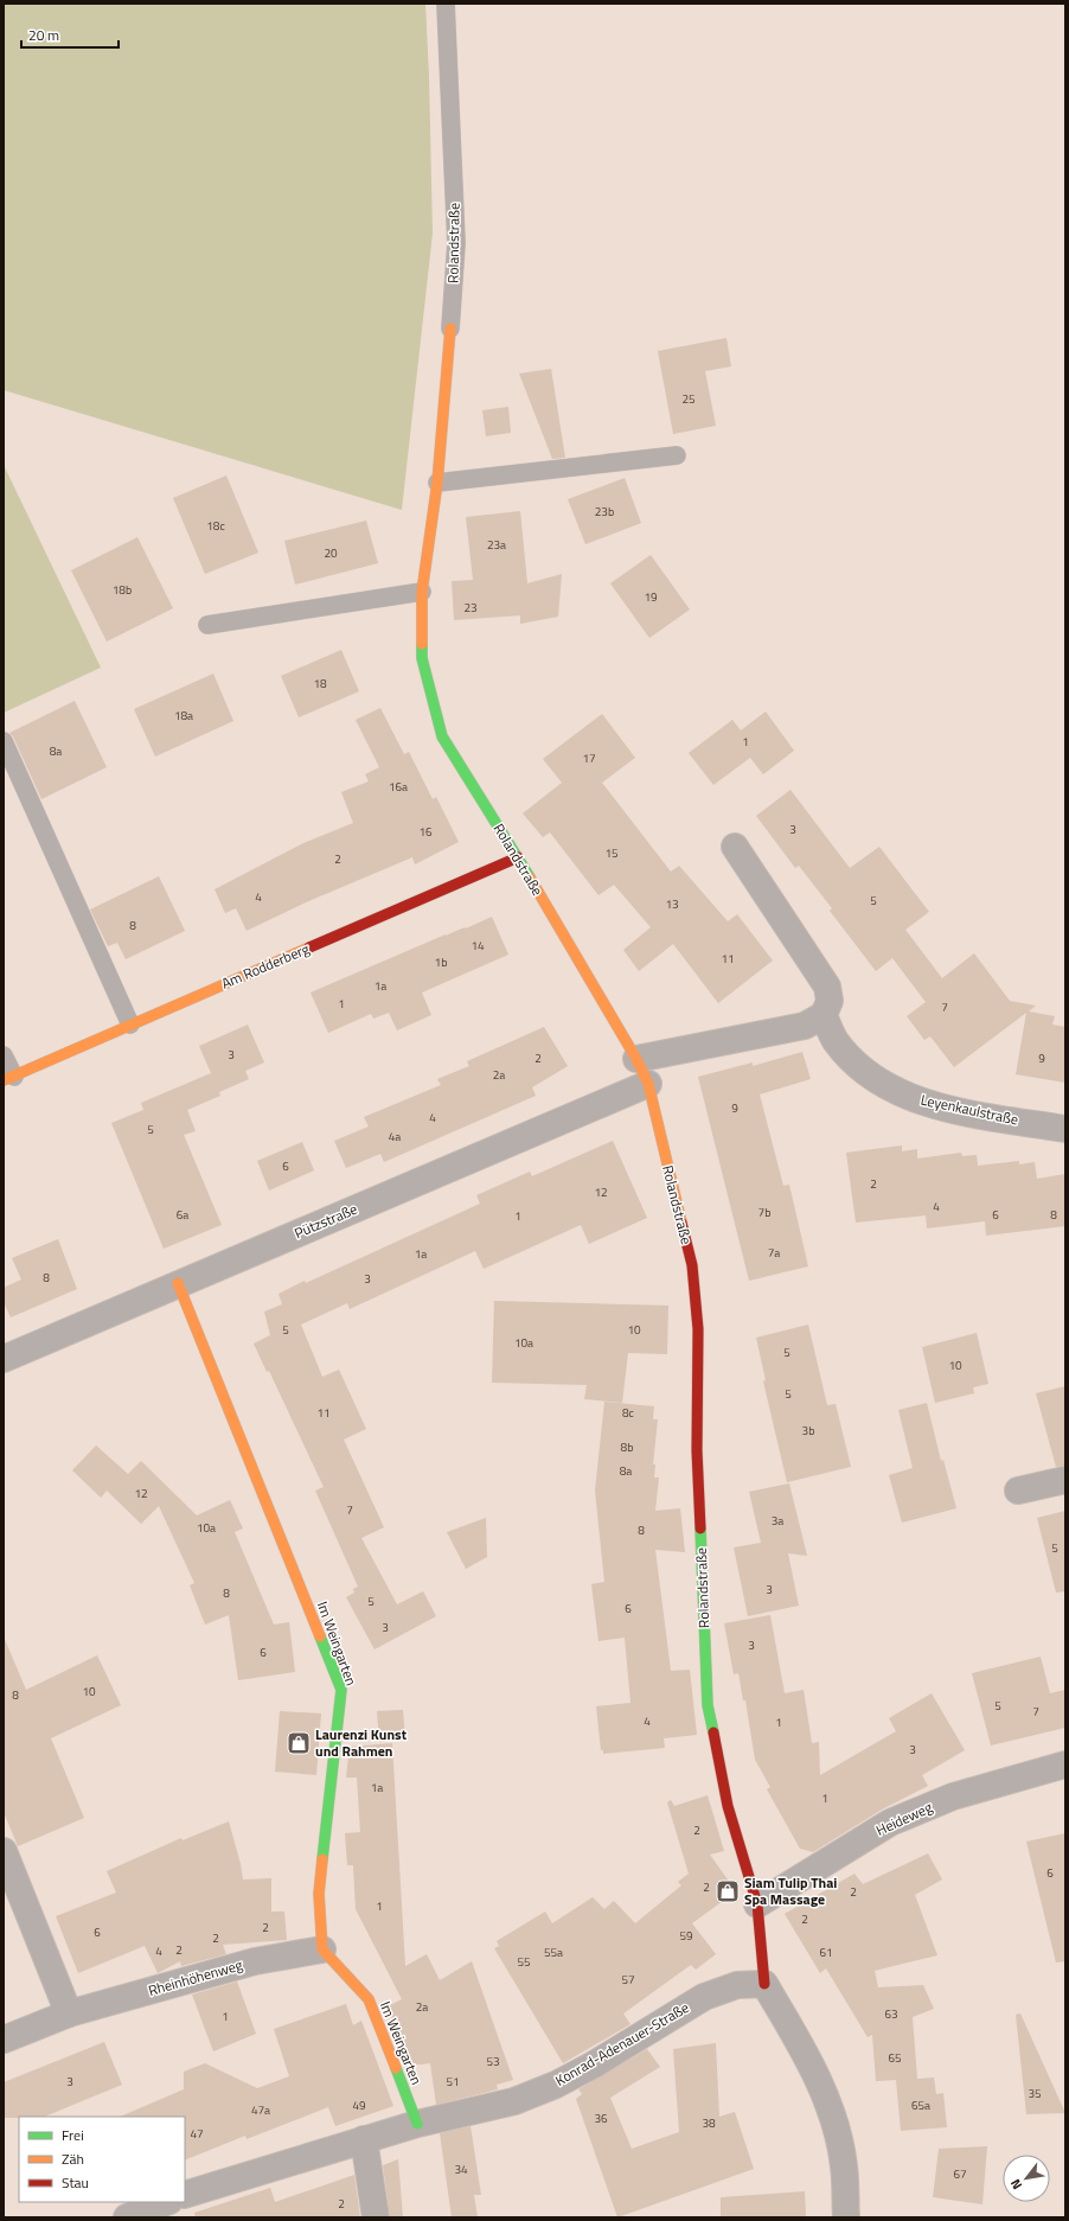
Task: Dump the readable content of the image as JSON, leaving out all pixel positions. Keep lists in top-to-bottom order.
{
  "streets": {
    "street": [
      "Rolandstraße",
      "Am Rodderberg",
      "Leyenkaulstraße",
      "Pützstraße",
      "Im Weingarten",
      "Heideweg",
      "Rheinhöhenweg",
      "Konrad-Adenauer-Straße"
    ]
  },
  "crossings": [
    ["Rolandstraße", "Am Rodderberg"],
    ["Rolandstraße", "Pützstraße"],
    ["Rolandstraße", "Heideweg"],
    ["Rolandstraße", "Konrad-Adenauer-Straße"],
    ["Pützstraße", "Im Weingarten"],
    ["Im Weingarten", "Rheinhöhenweg"],
    ["Im Weingarten", "Konrad-Adenauer-Straße"]
  ],
  "places": {
    "shop": ["Laurenzi Kunst und Rahmen", "Siam Tulip Thai Spa Massage"]
  },
  "house_numbers": [
    "25",
    "23b",
    "18c",
    "23a",
    "20",
    "18b",
    "19",
    "23",
    "18",
    "18a",
    "1",
    "8a",
    "17",
    "16a",
    "3",
    "16",
    "15",
    "2",
    "4",
    "5",
    "13",
    "8",
    "14",
    "11",
    "1b",
    "1a",
    "1",
    "7",
    "3",
    "2",
    "9",
    "2a",
    "9",
    "4",
    "5",
    "4a",
    "6",
    "2",
    "12",
    "4",
    "7b",
    "6a",
    "6",
    "8",
    "1",
    "7a",
    "1a",
    "8",
    "3",
    "5",
    "10",
    "10a",
    "5",
    "10",
    "5",
    "11",
    "8c",
    "3b",
    "8b",
    "8a",
    "12",
    "7",
    "3a",
    "10a",
    "8",
    "5",
    "3",
    "8",
    "5",
    "6",
    "3",
    "3",
    "6",
    "10",
    "8",
    "5",
    "7",
    "4",
    "1",
    "3",
    "1a",
    "1",
    "2",
    "6",
    "2",
    "2",
    "1",
    "2",
    "2",
    "6",
    "59",
    "2",
    "2",
    "4",
    "55a",
    "61",
    "55",
    "57",
    "2a",
    "63",
    "1",
    "65",
    "53",
    "3",
    "51",
    "35",
    "49",
    "65a",
    "47a",
    "36",
    "38",
    "47",
    "34",
    "67",
    "2"
  ],
  "legend": ["Frei", "Zäh", "Stau"],
  "scale_bar": "20 m",
  "north": "bottom left"
}
